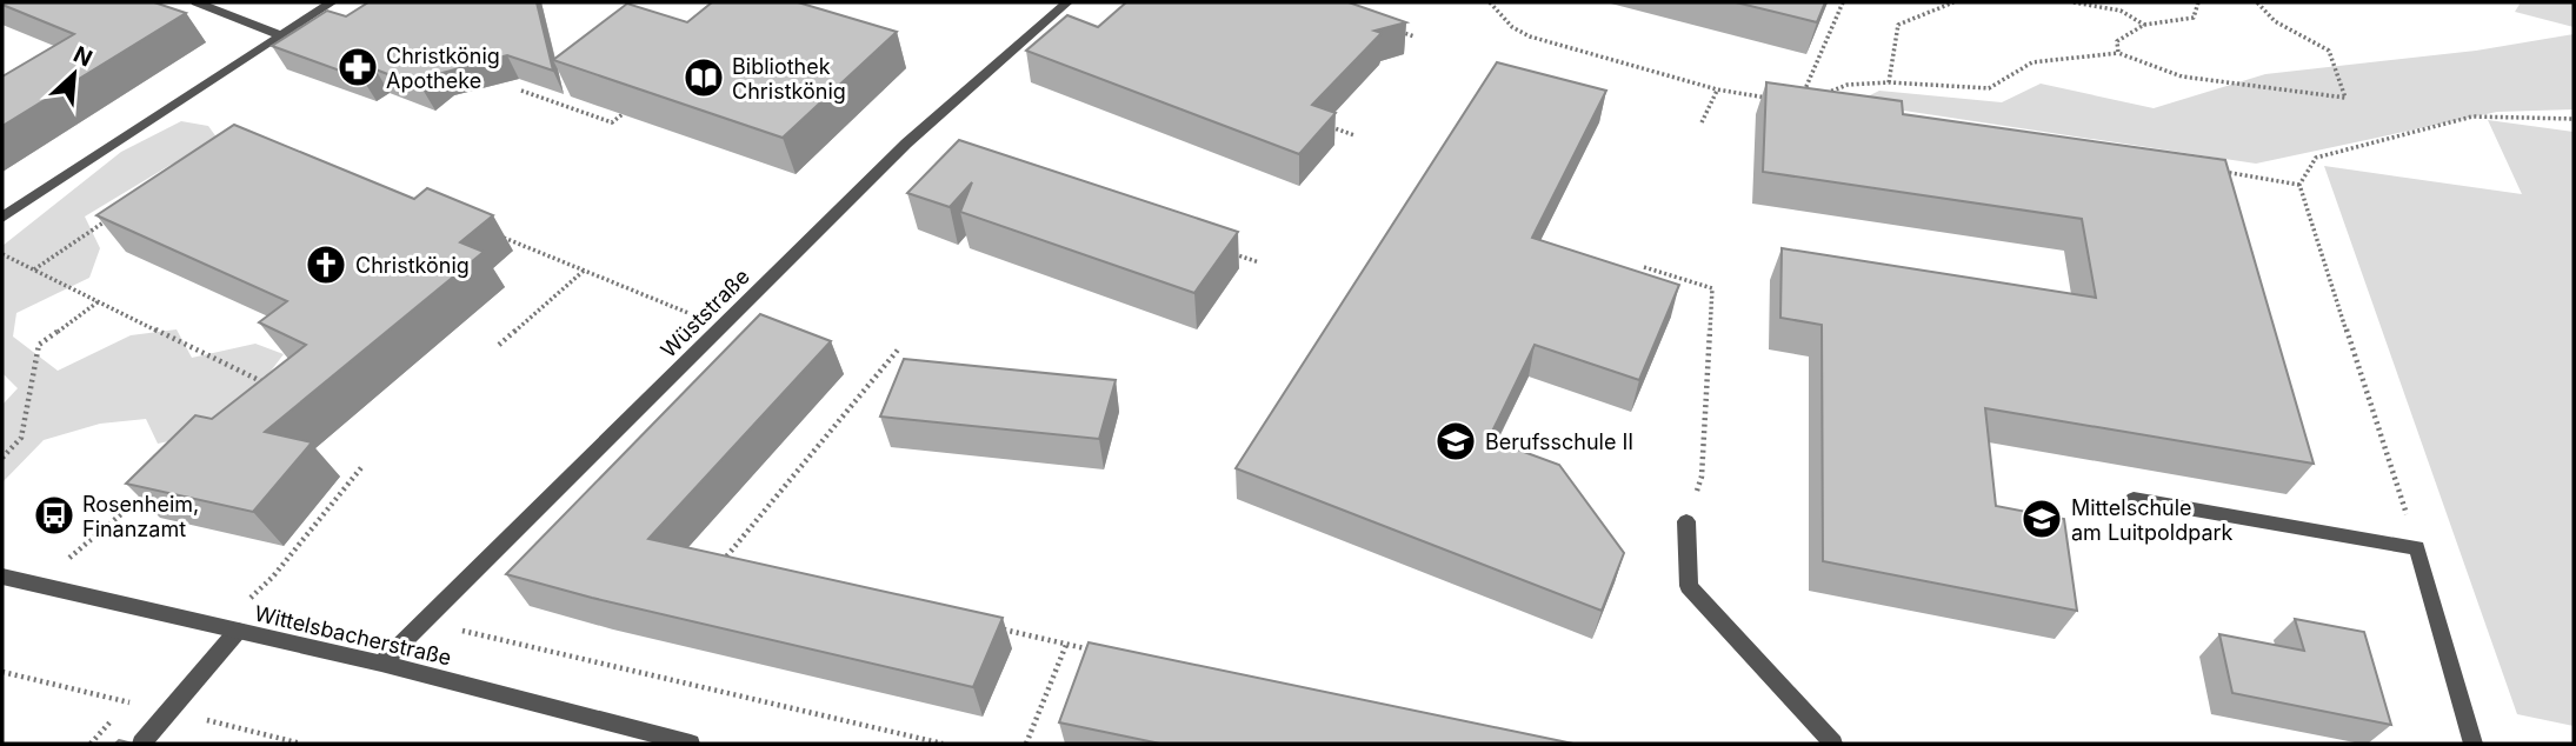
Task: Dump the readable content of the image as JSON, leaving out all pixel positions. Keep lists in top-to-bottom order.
{
  "streets": {
    "street": ["Wüststraße", "Wittelsbacherstraße"]
  },
  "crossings": [
    ["Wüststraße", "Wittelsbacherstraße"]
  ],
  "places": {
    "pharmacy": ["Christkönig Apotheke"],
    "library": ["Bibliothek Christkönig"],
    "church": ["Christkönig"],
    "school or university": ["Berufsschule II", "Mittelschule am Luitpoldpark"],
    "bus stop": ["Rosenheim, Finanzamt"]
  },
  "north": "top right"
}
